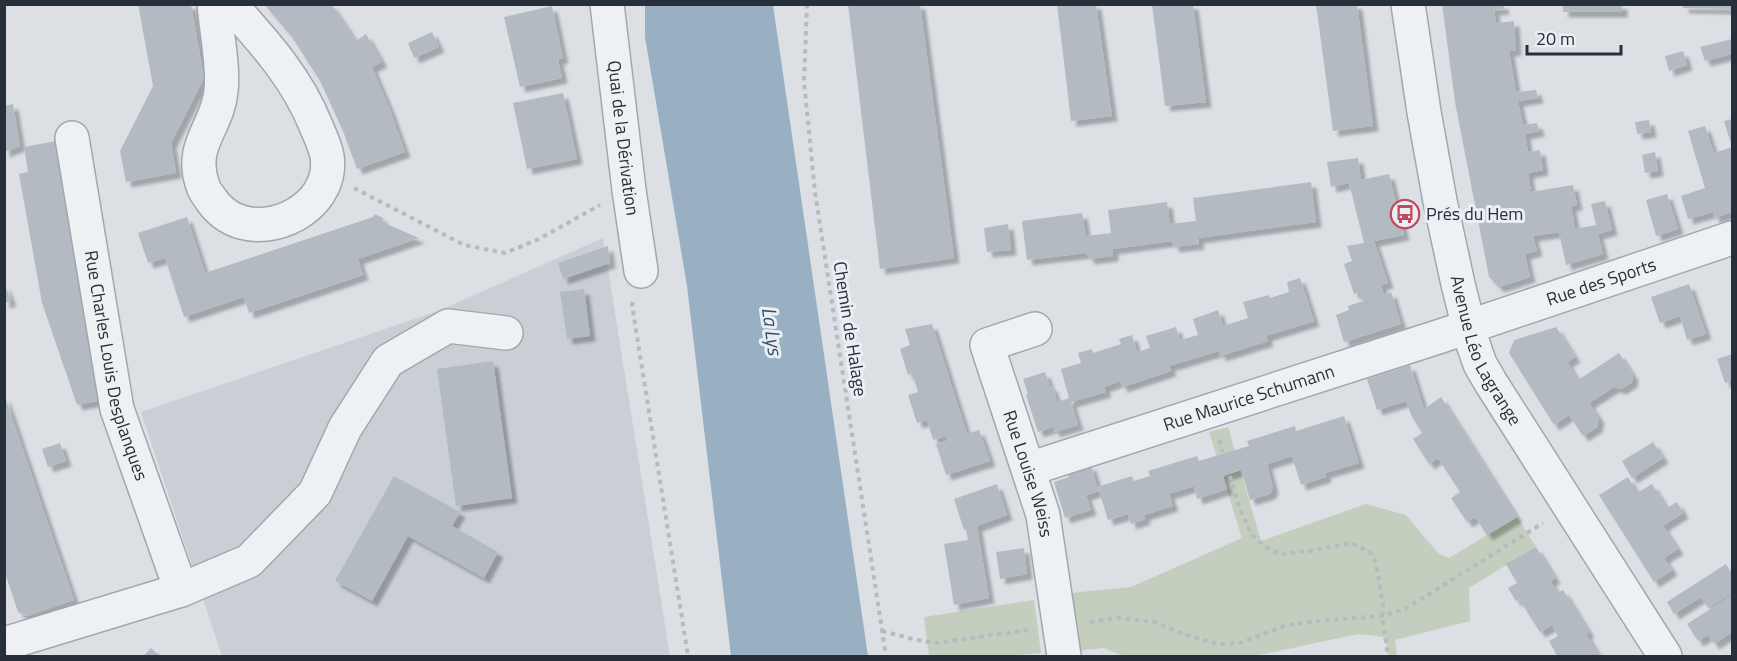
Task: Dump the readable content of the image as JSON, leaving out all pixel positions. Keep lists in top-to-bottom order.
{
  "streets": {
    "street": [
      "Quai de la Dérivation",
      "Rue des Sports",
      "Avenue Léo Lagrange",
      "Rue Charles Louis Desplanques",
      "Rue Maurice Schumann",
      "Rue Louise Weiss"
    ],
    "path": ["Chemin de Halage"]
  },
  "crossings": [
    ["Rue des Sports", "Avenue Léo Lagrange"],
    ["Rue des Sports", "Rue Maurice Schumann"],
    ["Avenue Léo Lagrange", "Rue Maurice Schumann"],
    ["Rue Maurice Schumann", "Rue Louise Weiss"]
  ],
  "water": ["La Lys"],
  "places": {
    "bus stop": ["Prés du Hem"]
  },
  "scale_bar": "20 m"
}
